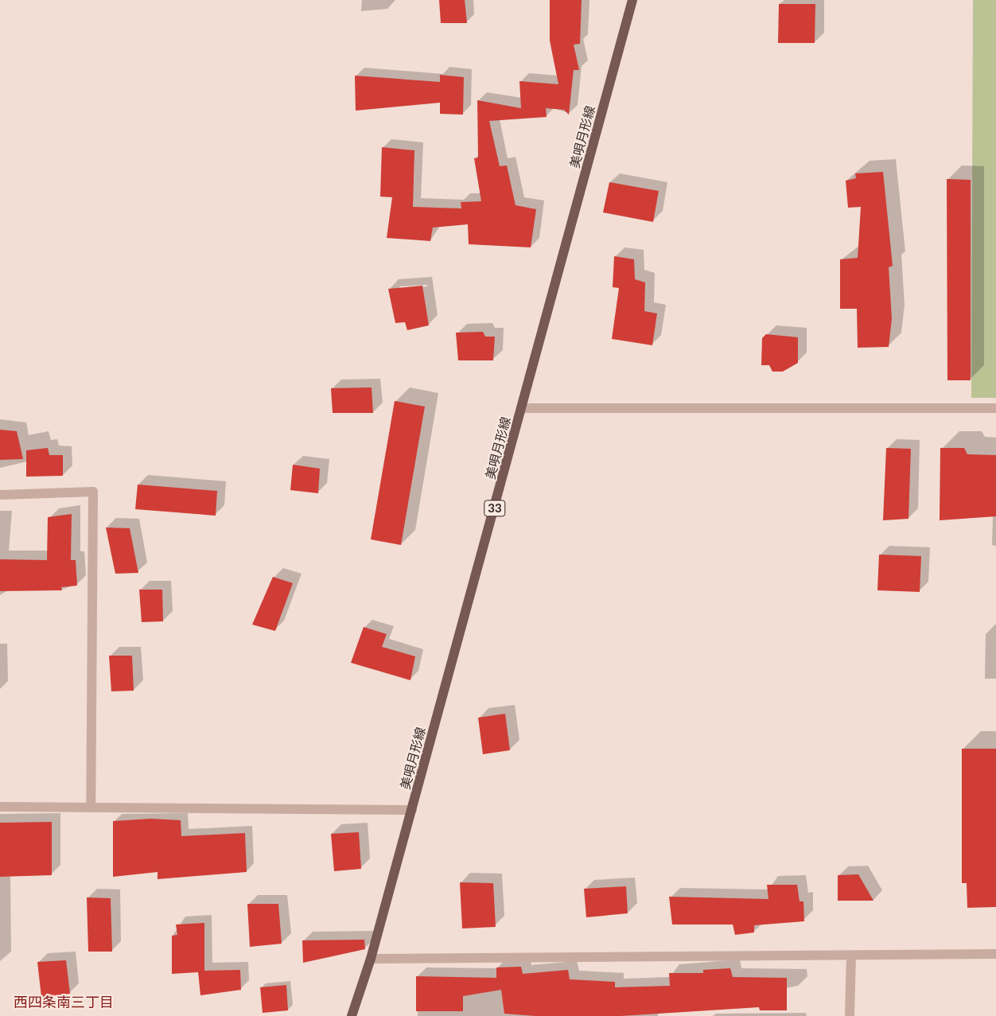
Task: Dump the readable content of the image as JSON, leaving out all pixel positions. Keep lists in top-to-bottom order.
{
  "streets": {
    "main road": ["美唄月形線", "33"]
  },
  "districts": ["西四条南三丁目"]
}
